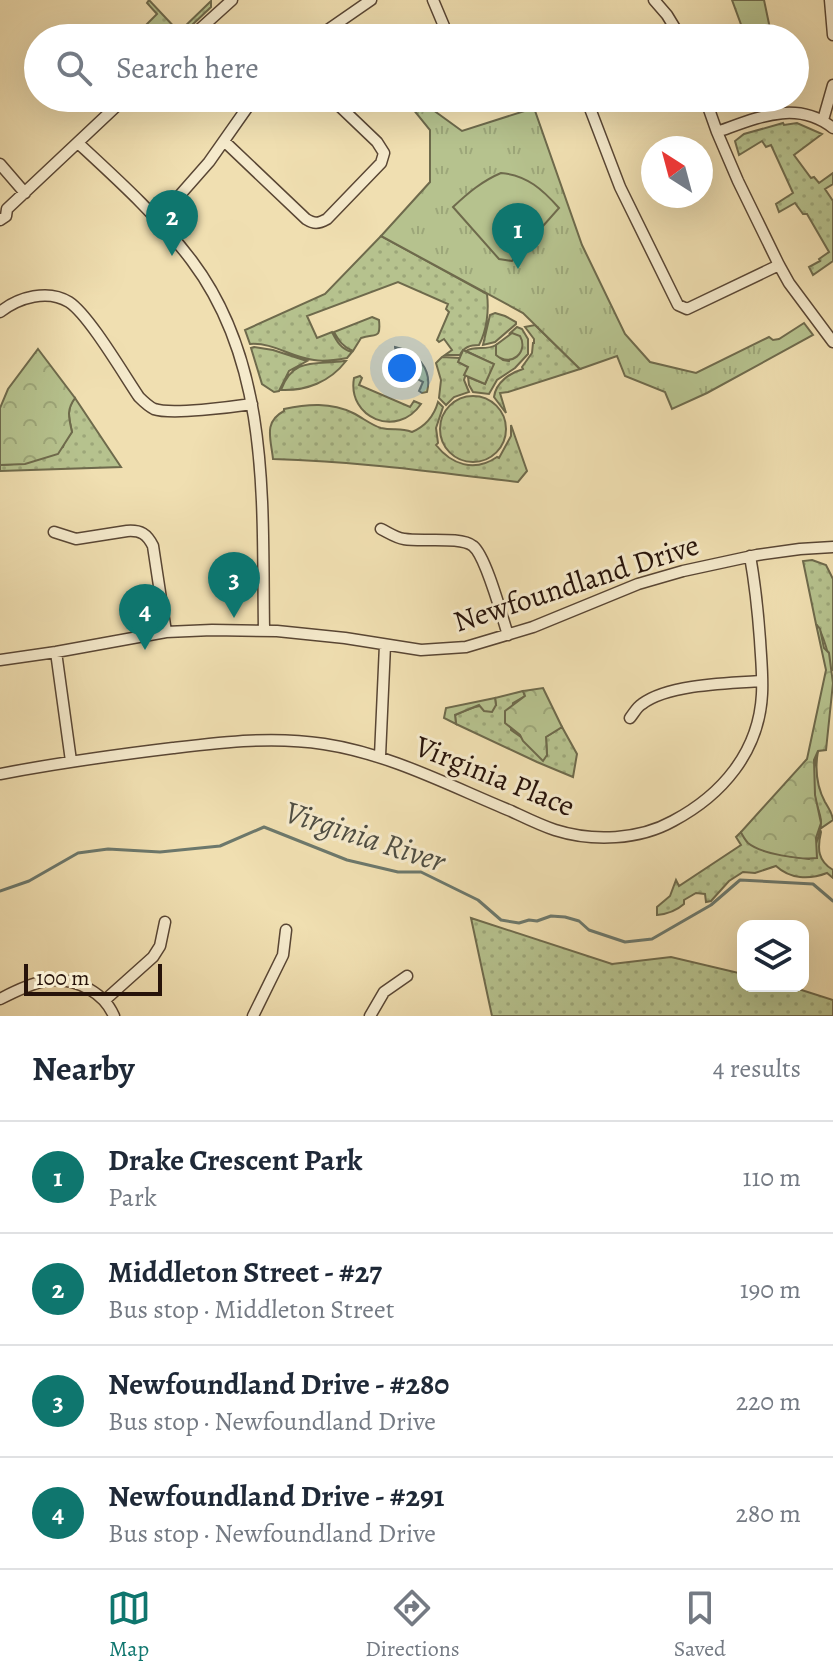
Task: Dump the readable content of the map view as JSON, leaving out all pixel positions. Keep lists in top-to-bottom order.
{
  "streets": {
    "street": ["Newfoundland Drive", "Virginia Place"]
  },
  "crossings": [
    ["Newfoundland Drive", "Virginia Place"]
  ],
  "water": ["Virginia River"],
  "scale_bar": "100 m",
  "north": "top left",
  "page": {
    "search": "Search here",
    "pins": [
      "2",
      "1",
      "3",
      "4"
    ],
    "scale": "100 m",
    "heading": ["Nearby", "4 results"],
    "list": [
      {
        "mark": "1",
        "name": "Drake Crescent Park",
        "note": "Park",
        "value": "110 m"
      },
      {
        "mark": "2",
        "name": "Middleton Street - #27",
        "note": "Bus stop · Middleton Street",
        "value": "190 m"
      },
      {
        "mark": "3",
        "name": "Newfoundland Drive - #280",
        "note": "Bus stop · Newfoundland Drive",
        "value": "220 m"
      },
      {
        "mark": "4",
        "name": "Newfoundland Drive - #291",
        "note": "Bus stop · Newfoundland Drive",
        "value": "280 m"
      }
    ],
    "nav": ["Map", "Directions", "Saved"]
  }
}
